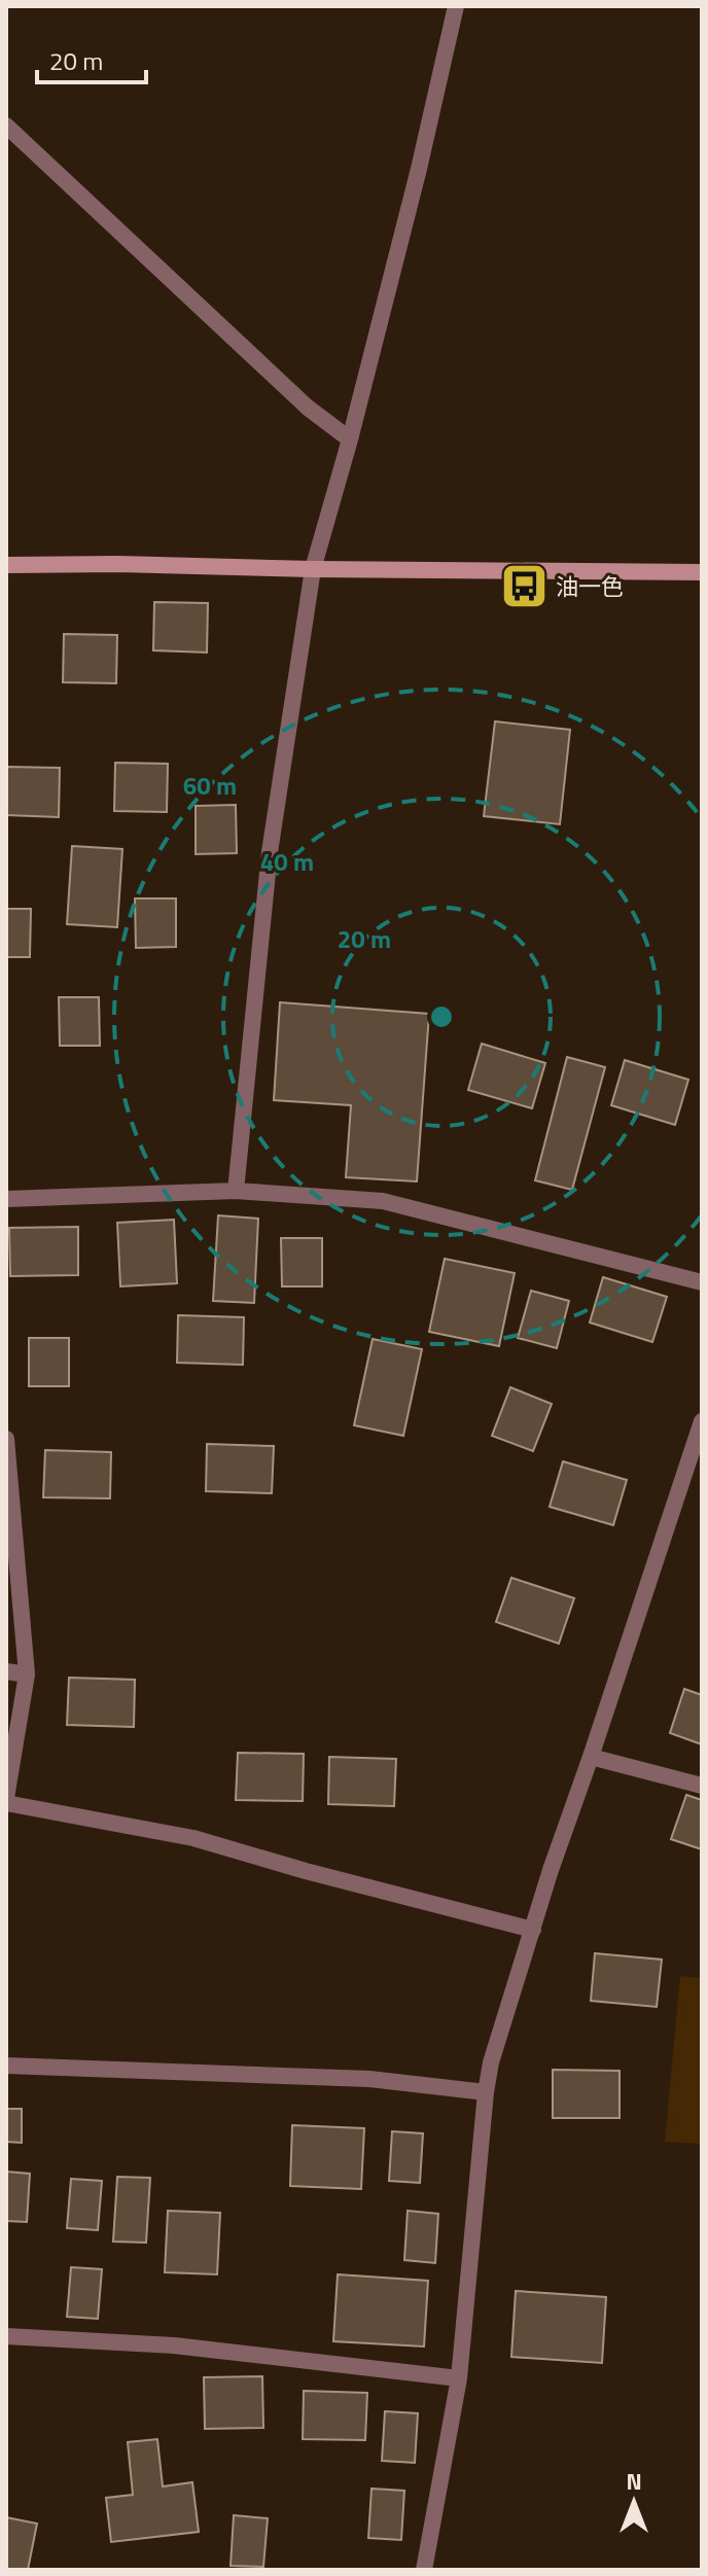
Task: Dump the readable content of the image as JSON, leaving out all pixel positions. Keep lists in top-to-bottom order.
{
  "places": {
    "bus stop": ["油一色"]
  },
  "scale_bar": "20 m",
  "north": "top",
  "rings": ["60 m", "40 m", "20 m"]
}
